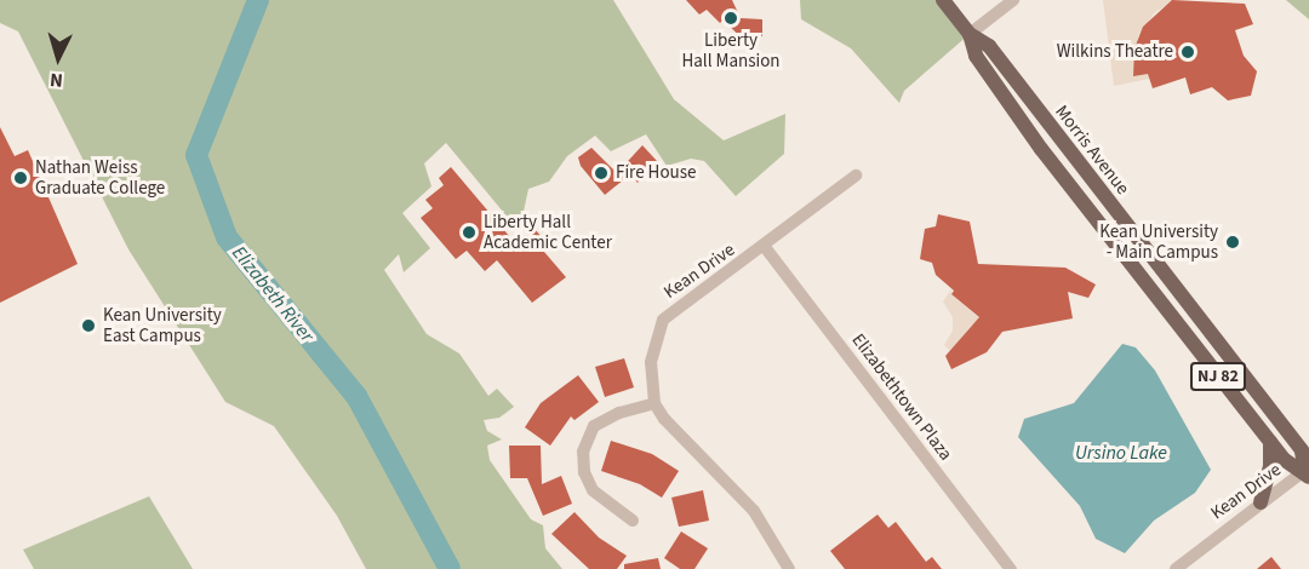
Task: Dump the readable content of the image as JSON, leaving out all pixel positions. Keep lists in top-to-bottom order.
{
  "streets": {
    "main road": ["Morris Avenue", "NJ 82"],
    "street": ["Kean Drive", "Elizabethtown Plaza"]
  },
  "crossings": [
    ["Morris Avenue", "Kean Drive"],
    ["Kean Drive", "Elizabethtown Plaza"]
  ],
  "water": ["Elizabeth River", "Ursino Lake"],
  "places": [
    "Liberty Hall Mansion",
    "Wilkins Theatre",
    "Fire House",
    "Nathan Weiss Graduate College",
    "Liberty Hall Academic Center",
    "Kean University - Main Campus",
    "Kean University East Campus"
  ],
  "north": "bottom"
}
